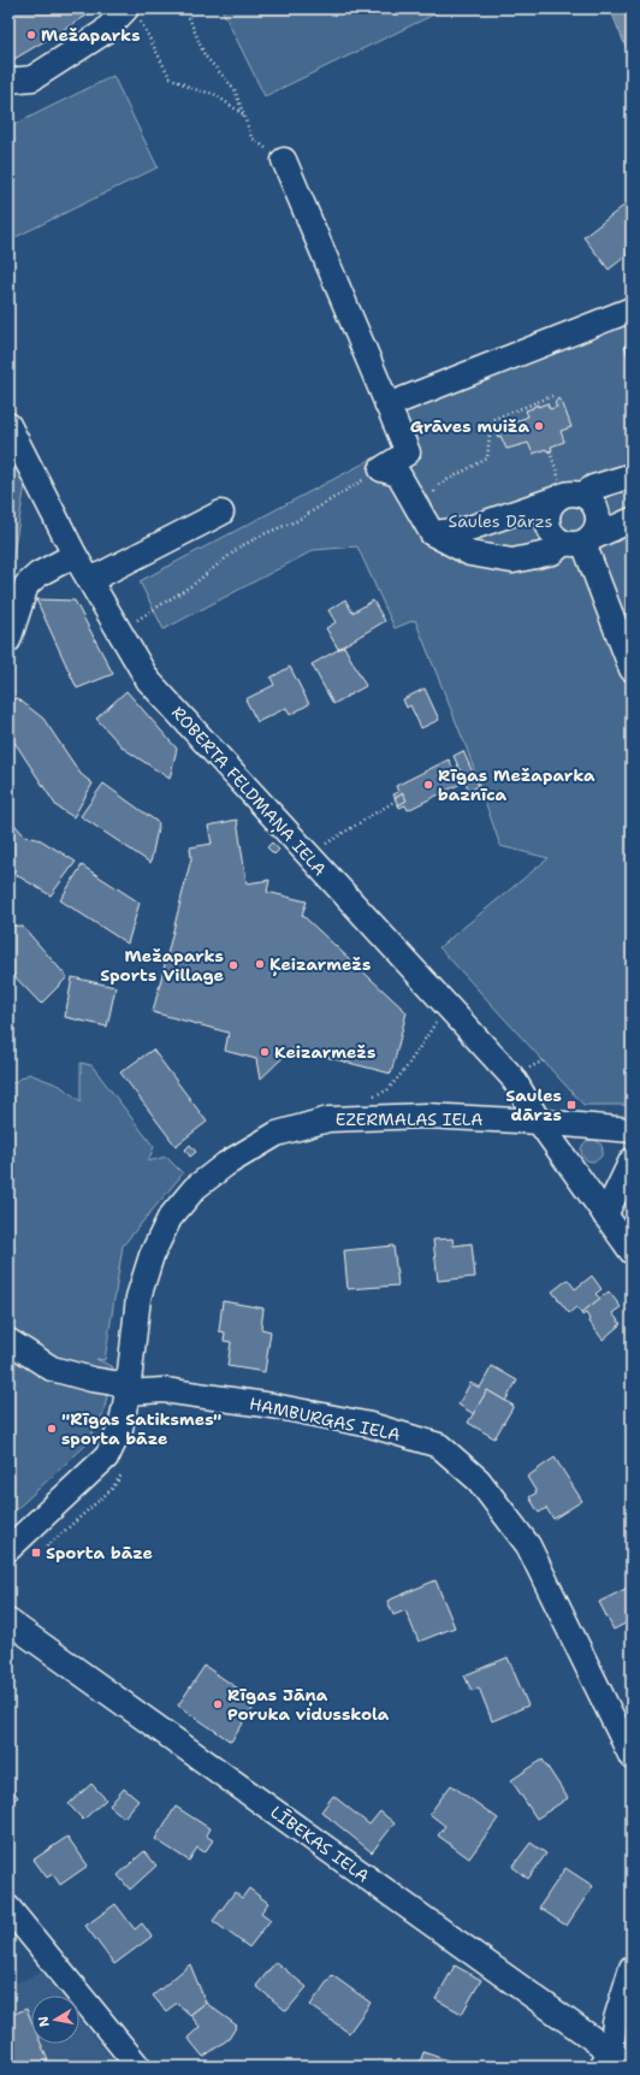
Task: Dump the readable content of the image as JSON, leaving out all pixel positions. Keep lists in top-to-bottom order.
{
  "streets": {
    "street": [
      "ROBERTA FELDMAŅA IELA",
      "EZERMALAS IELA",
      "HAMBURGAS IELA",
      "LĪBEKAS IELA"
    ]
  },
  "crossings": [
    ["ROBERTA FELDMAŅA IELA", "EZERMALAS IELA"],
    ["EZERMALAS IELA", "HAMBURGAS IELA"]
  ],
  "parks": ["Saules Dārzs"],
  "places": {
    "other": [
      "Mežaparks",
      "Grāves muiža",
      "Rīgas Mežaparka baznīca",
      "Ķeizarmežs",
      "Mežaparks Sports Village",
      "Keizarmežs",
      "\"Rīgas Satiksmes\" sporta bāze",
      "Rīgas Jāņa Poruka vidusskola"
    ],
    "transit": ["Saules dārzs", "Sporta bāze"]
  },
  "north": "left"
}
